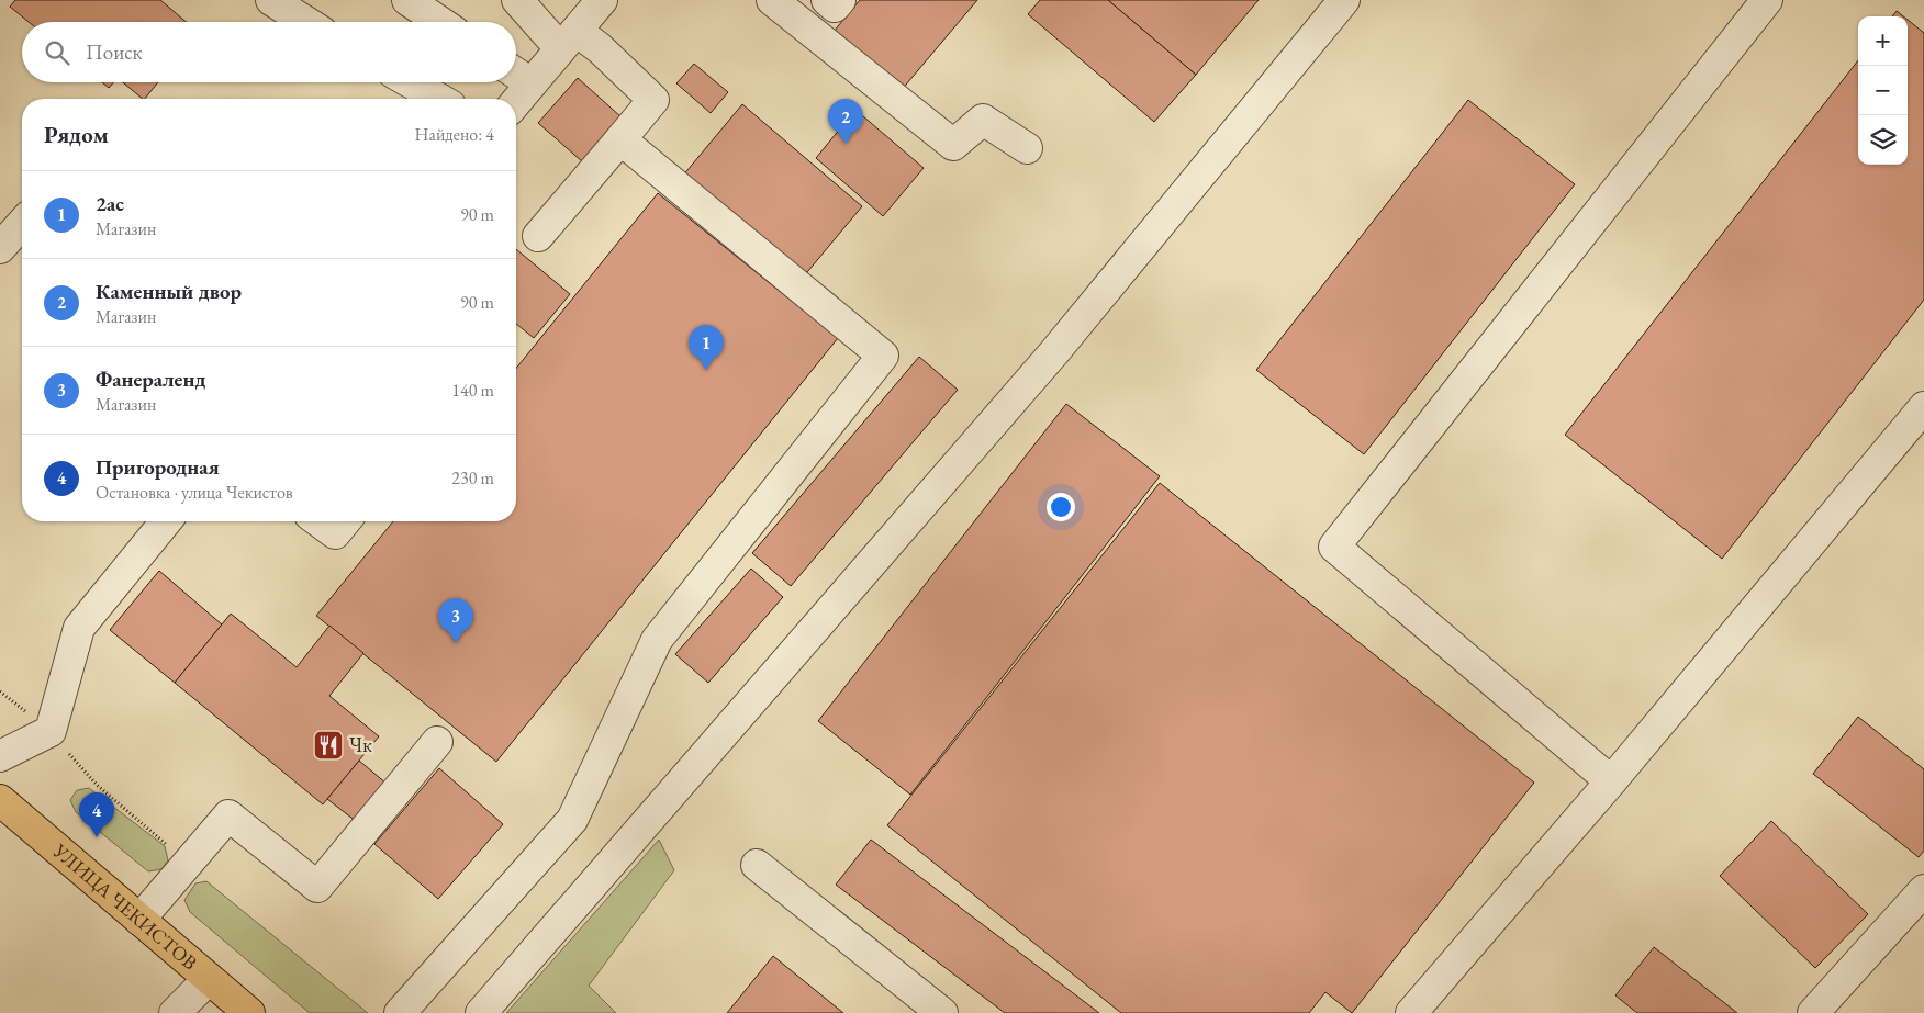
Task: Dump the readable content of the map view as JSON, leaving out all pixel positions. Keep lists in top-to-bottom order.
{
  "streets": {
    "main road": ["УЛИЦА ЧЕКИСТОВ"]
  },
  "places": {
    "restaurant": ["Чк"]
  },
  "page": {
    "map_buttons": ["+", "−"],
    "search": "Поиск",
    "pins": [
      "2",
      "1",
      "3",
      "4"
    ],
    "heading": ["Рядом", "Найдено: 4"],
    "list": [
      {
        "mark": "1",
        "name": "2ас",
        "note": "Магазин",
        "value": "90 m"
      },
      {
        "mark": "2",
        "name": "Каменный двор",
        "note": "Магазин",
        "value": "90 m"
      },
      {
        "mark": "3",
        "name": "Фанераленд",
        "note": "Магазин",
        "value": "140 m"
      },
      {
        "mark": "4",
        "name": "Пригородная",
        "note": "Остановка · улица Чекистов",
        "value": "230 m"
      }
    ]
  }
}
